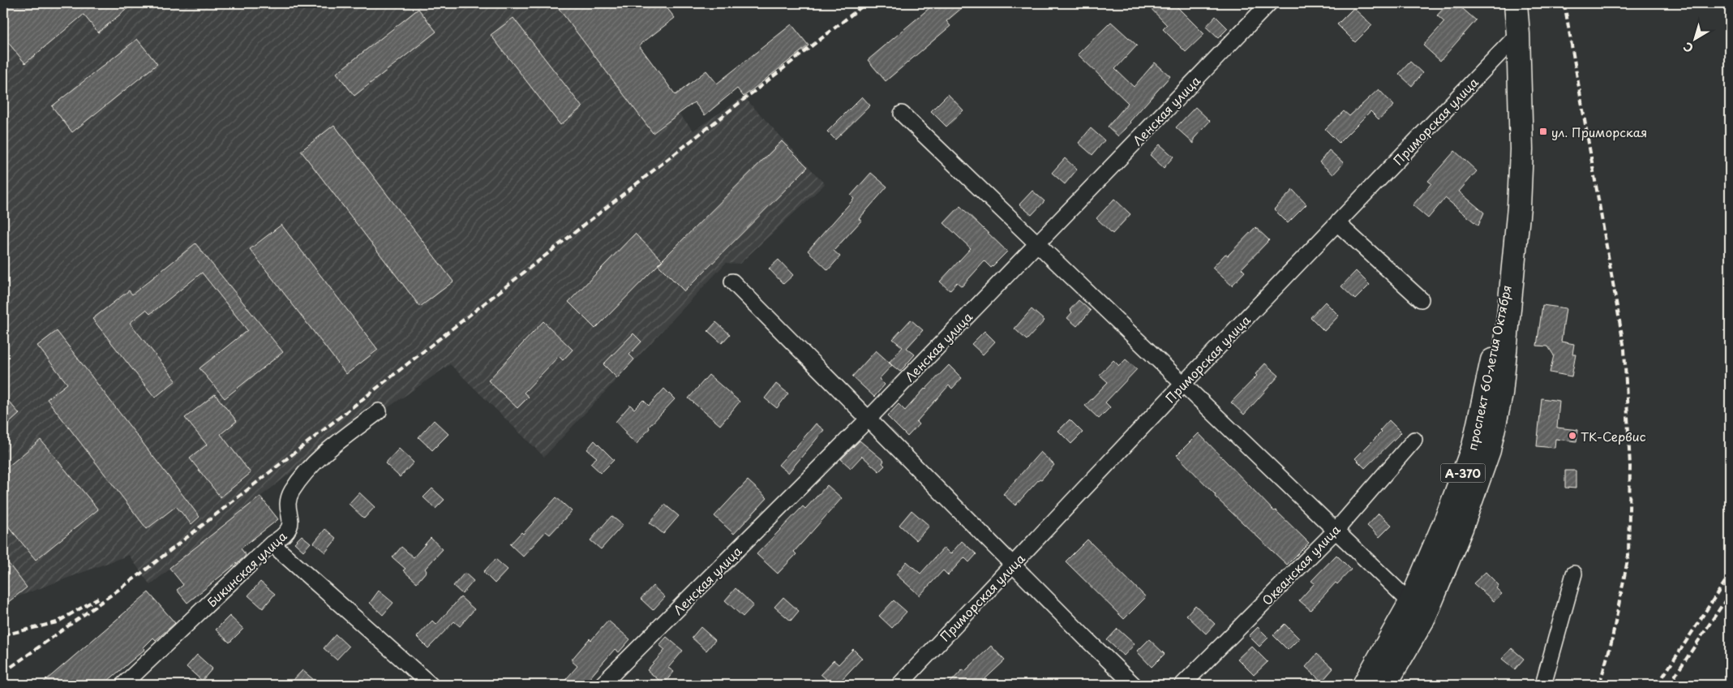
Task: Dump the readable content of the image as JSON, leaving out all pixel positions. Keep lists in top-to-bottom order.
{
  "streets": {
    "highway": ["проспект 60-летия Октября", "А-370"],
    "street": [
      "Ленская улица",
      "Приморская улица",
      "Океанская улица",
      "Бикинская улица"
    ]
  },
  "crossings": [
    ["Приморская улица", "проспект 60-летия Октября"]
  ],
  "places": {
    "transit": ["ул. Приморская"],
    "other": ["ТК-Сервис"]
  },
  "north": "bottom left"
}
